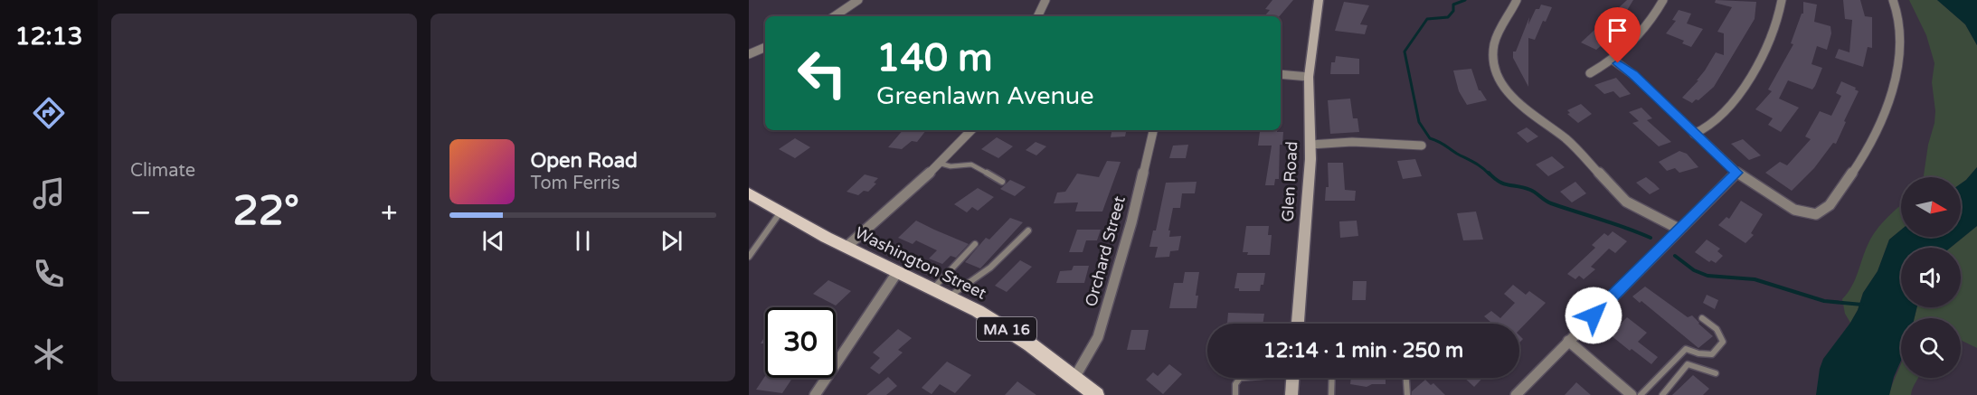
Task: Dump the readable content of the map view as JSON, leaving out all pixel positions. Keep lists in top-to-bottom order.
{
  "streets": {
    "main road": ["Washington Street", "MA 16"],
    "street": ["Glen Road", "Orchard Street"]
  },
  "crossings": [
    ["Orchard Street", "Washington Street"]
  ],
  "north": "right",
  "page": {
    "tabs": "12:13",
    "tile": "Climate",
    "turn": ["140 m", "Greenlawn Avenue"],
    "song": ["Open Road", "Tom Ferris"],
    "heat": ["−", "22°", "+"],
    "limit": "30",
    "trip": "12:14 · 1 min · 250 m"
  }
}
